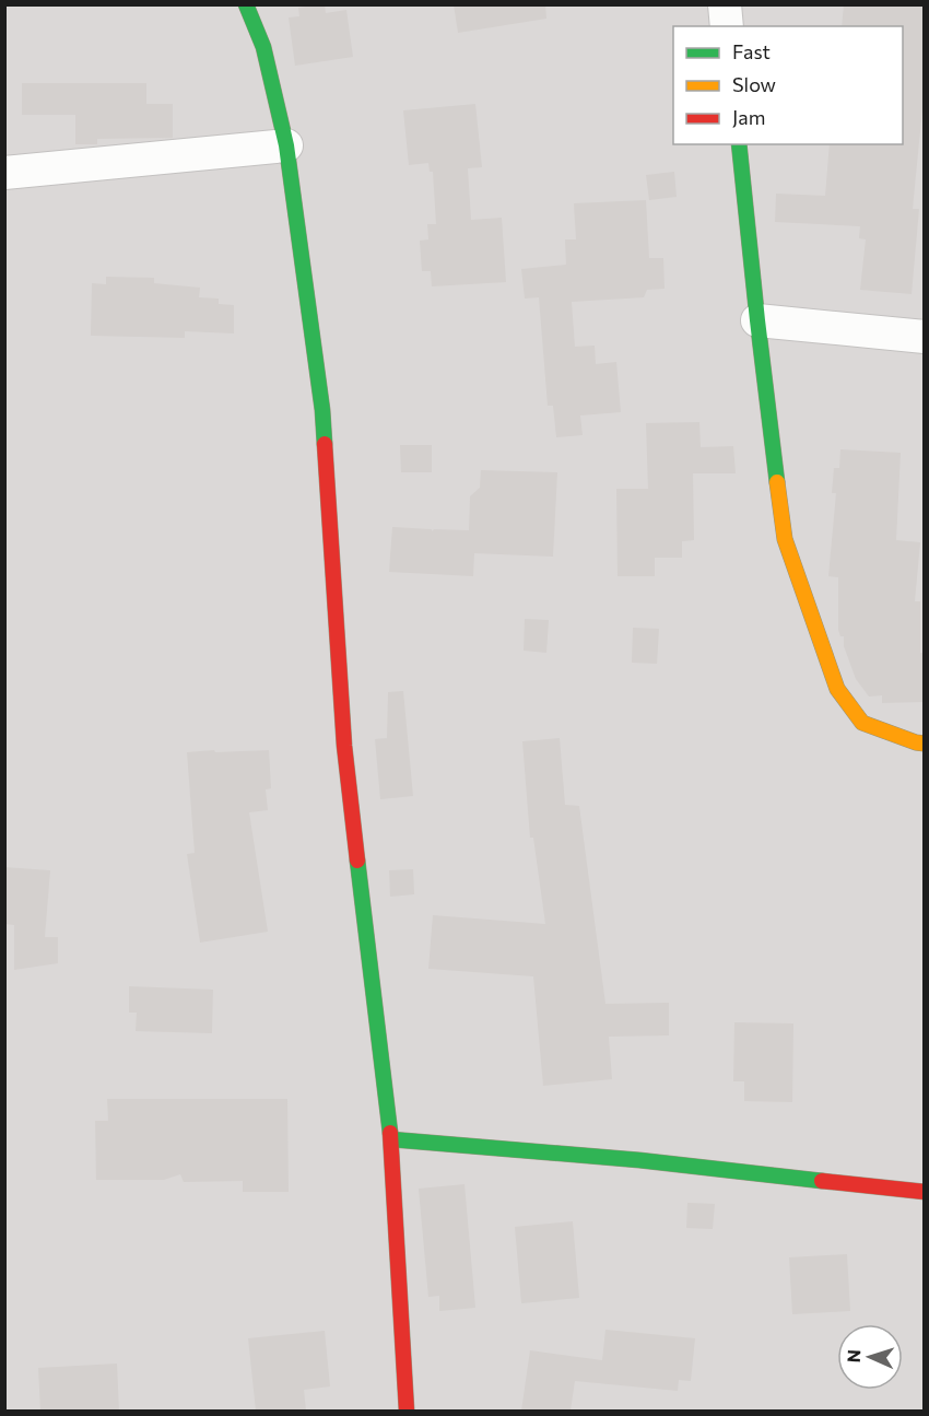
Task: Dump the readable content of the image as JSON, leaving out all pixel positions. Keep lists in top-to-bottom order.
{
  "legend": ["Fast", "Slow", "Jam"],
  "north": "left"
}
